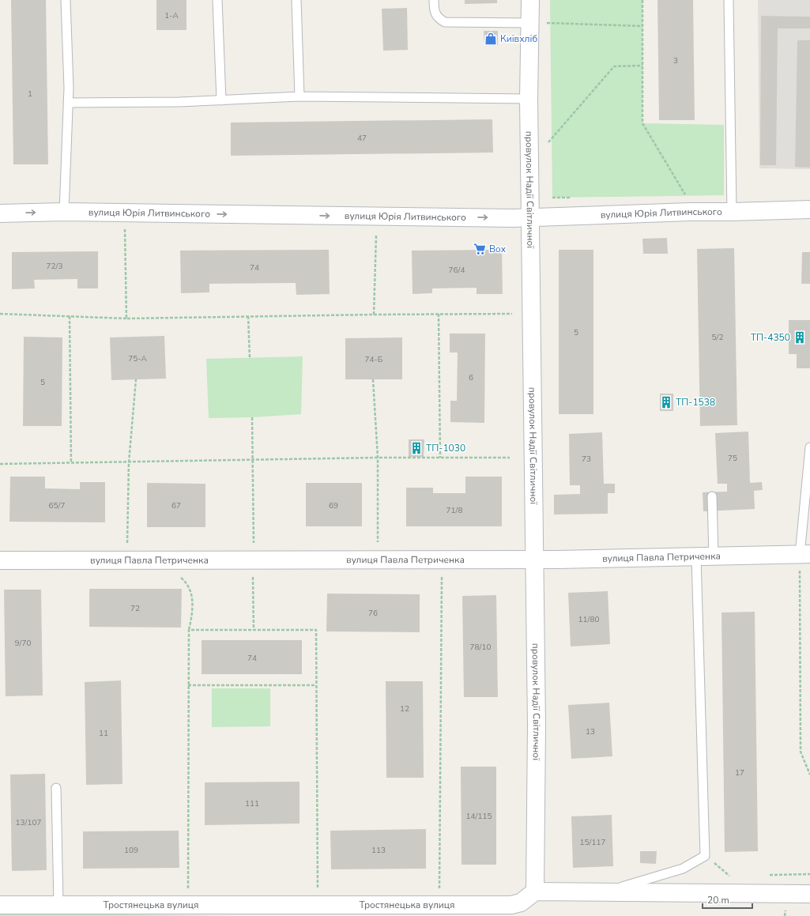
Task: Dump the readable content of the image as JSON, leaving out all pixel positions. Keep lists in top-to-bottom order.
{
  "streets": {
    "street": [
      "провулок Надії Світличної",
      "вулиця Юрія Литвинського",
      "вулиця Павла Петриченка",
      "Тростянецька вулиця"
    ]
  },
  "crossings": [
    ["провулок Надії Світличної", "вулиця Юрія Литвинського"],
    ["провулок Надії Світличної", "вулиця Павла Петриченка"],
    ["провулок Надії Світличної", "Тростянецька вулиця"]
  ],
  "one_way": ["вулиця Юрія Литвинського"],
  "places": {
    "shop": ["Київхліб"],
    "supermarket": ["Box"],
    "building": ["ТП-4350", "ТП-1538", "ТП-1030"]
  },
  "house_numbers": [
    "1-А",
    "3",
    "1",
    "47",
    "72/3",
    "74",
    "76/4",
    "5",
    "5/2",
    "75-А",
    "74-Б",
    "6",
    "5",
    "75",
    "73",
    "65/7",
    "67",
    "69",
    "71/8",
    "72",
    "76",
    "11/80",
    "9/70",
    "78/10",
    "74",
    "12",
    "13",
    "11",
    "17",
    "111",
    "14/115",
    "13/107",
    "15/117",
    "109",
    "113"
  ],
  "scale_bar": "20 m"
}
